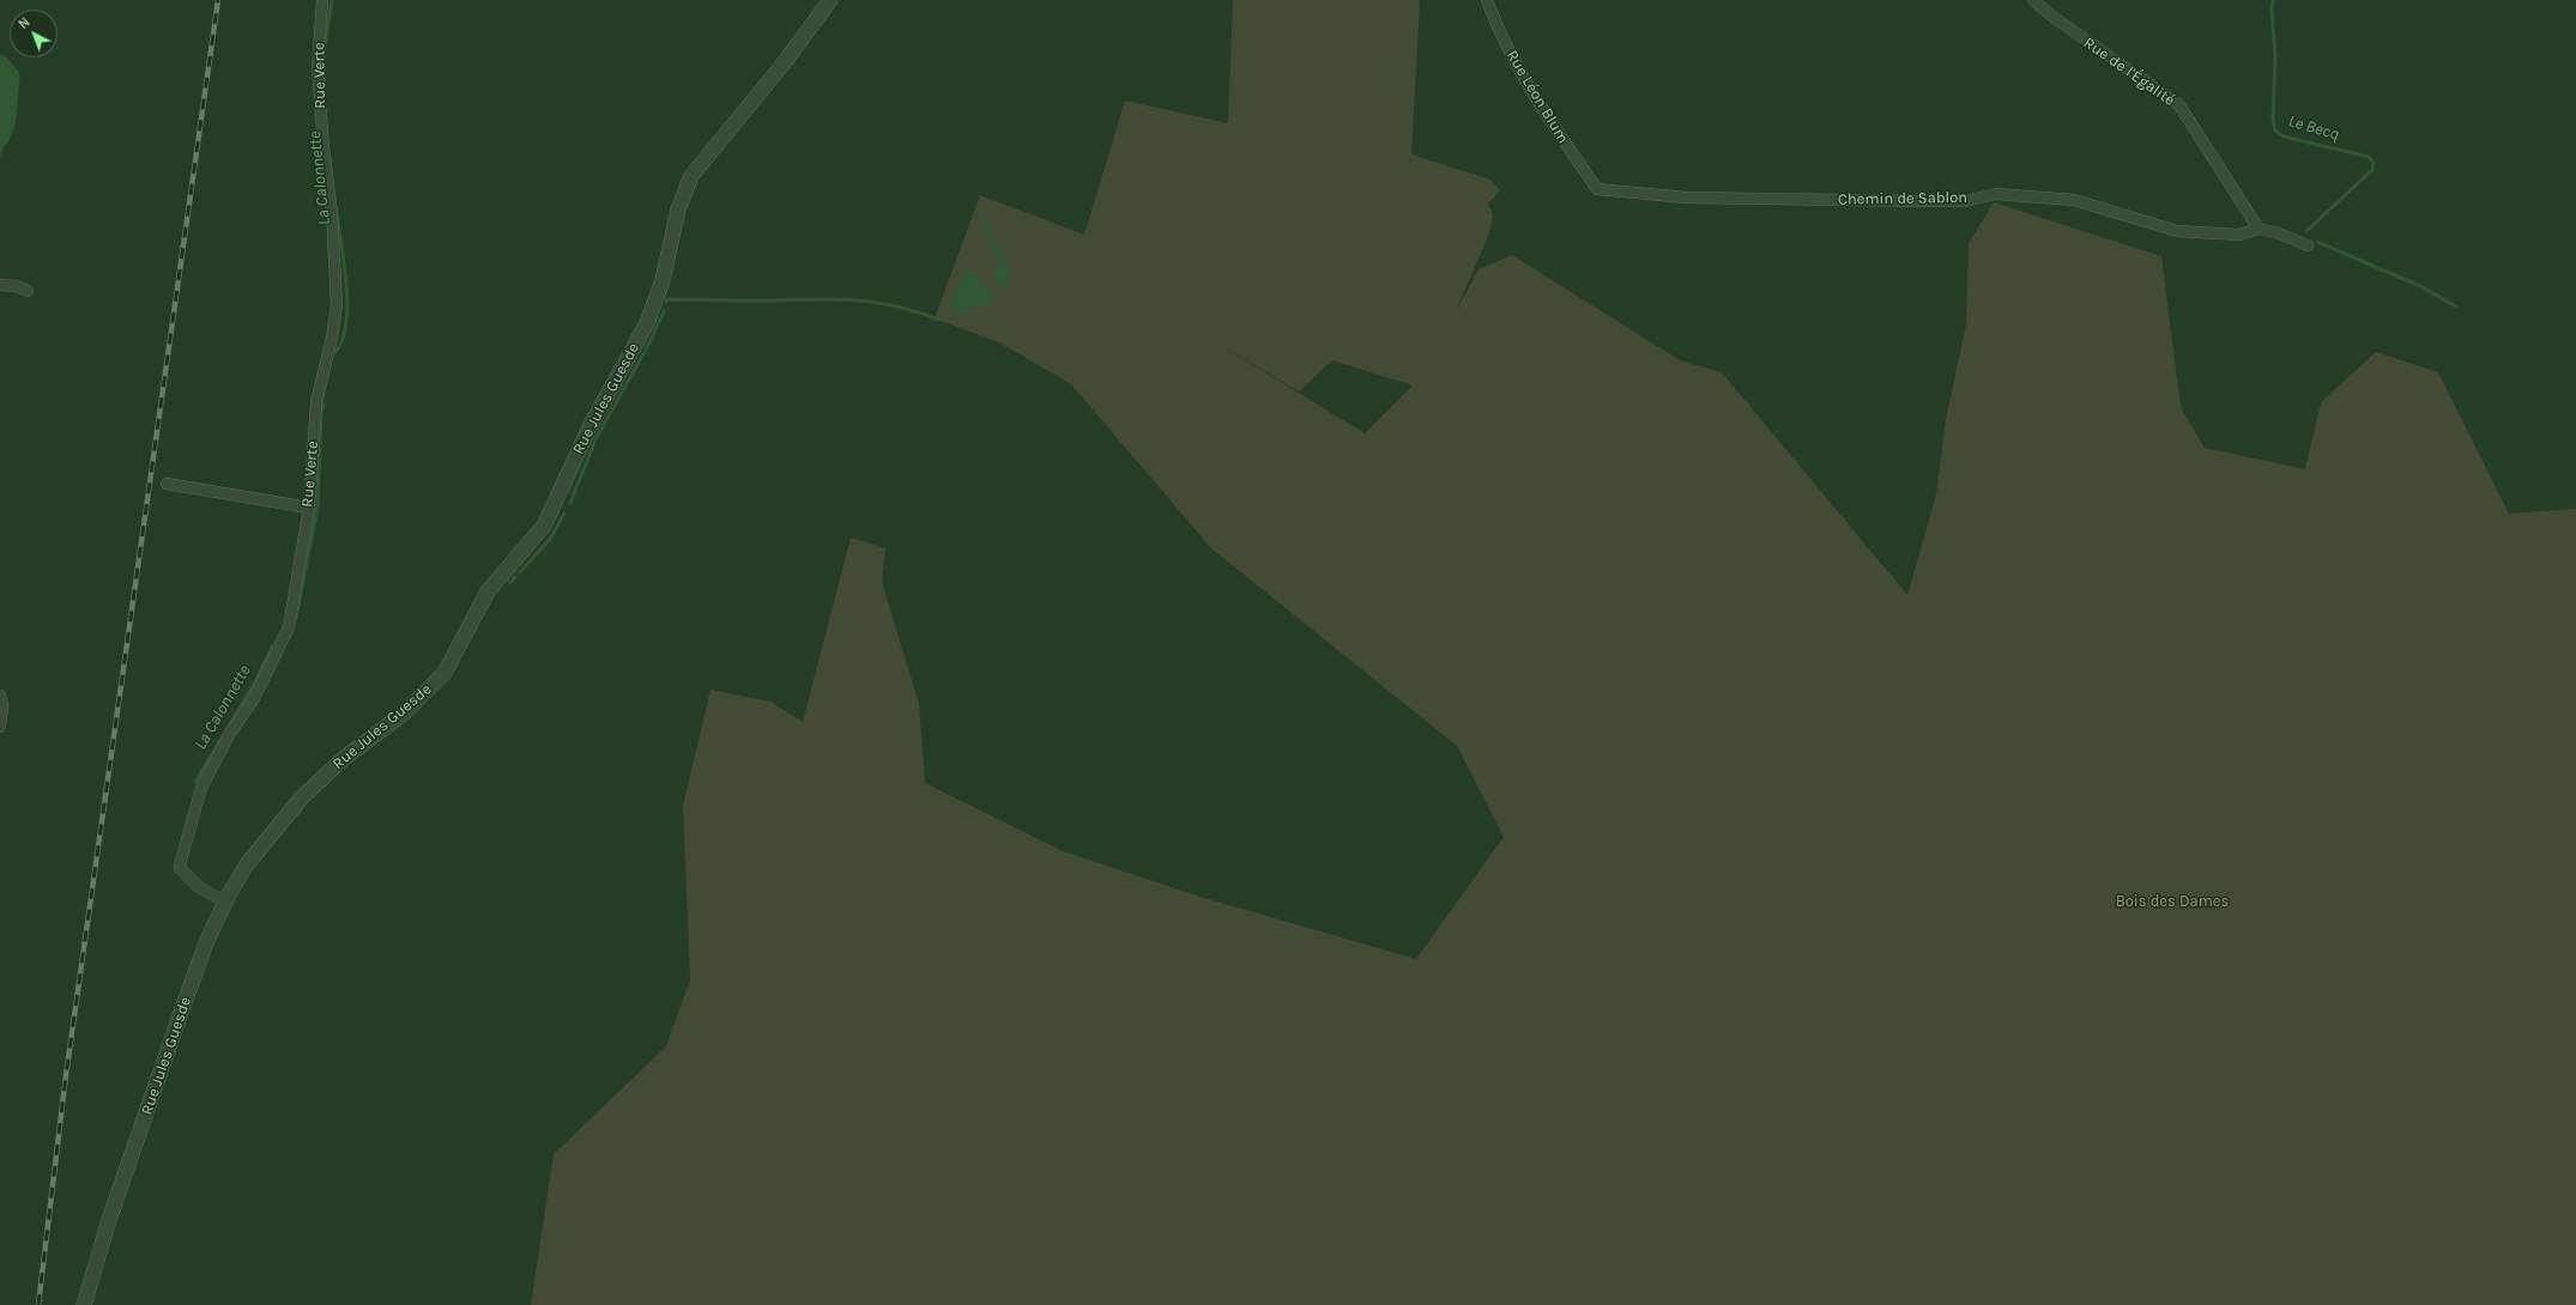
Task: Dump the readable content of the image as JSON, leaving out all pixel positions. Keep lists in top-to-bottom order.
{
  "streets": {
    "street": [
      "Rue de l'Égalité",
      "Rue Verte",
      "Rue Léon Blum",
      "Chemin de Sablon",
      "Rue Jules Guesde"
    ]
  },
  "crossings": [
    ["Rue de l'Égalité", "Chemin de Sablon"],
    ["Rue Verte", "Rue Jules Guesde"],
    ["Rue Léon Blum", "Chemin de Sablon"]
  ],
  "water": ["Le Becq", "La Calonnette"],
  "parks": ["Bois des Dames"],
  "north": "top left"
}
